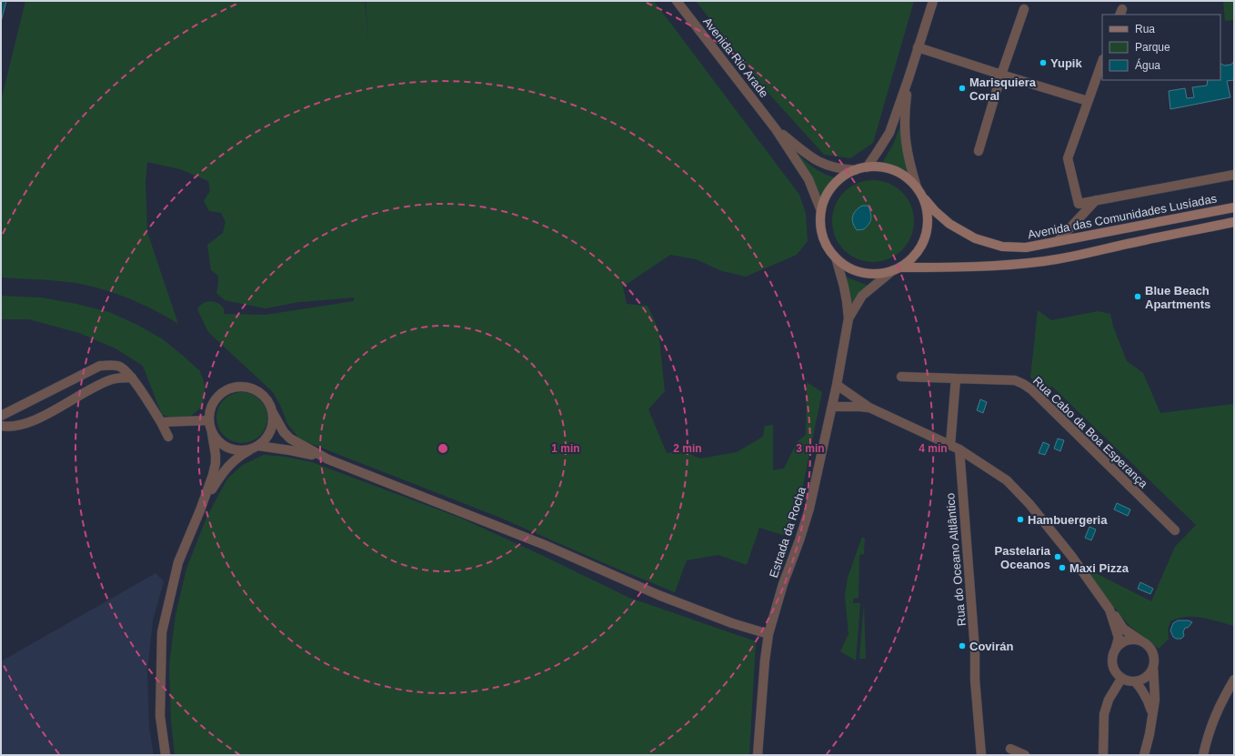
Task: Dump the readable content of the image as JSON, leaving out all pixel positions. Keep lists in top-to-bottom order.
{
  "streets": {
    "main road": ["Avenida das Comunidades Lusíadas"],
    "street": [
      "Avenida Rio Arade",
      "Rua Cabo da Boa Esperança",
      "Estrada da Rocha",
      "Rua do Oceano Altlântico"
    ]
  },
  "crossings": [
    ["Avenida das Comunidades Lusíadas", "Estrada da Rocha"]
  ],
  "places": [
    "Yupik",
    "Marisquiera Coral",
    "Blue Beach Apartments",
    "Hambuergeria",
    "Pastelaria Oceanos",
    "Maxi Pizza",
    "Covirán"
  ],
  "legend": ["Rua", "Parque", "Água"],
  "rings": [
    "1 min",
    "2 min",
    "3 min",
    "4 min"
  ]
}
